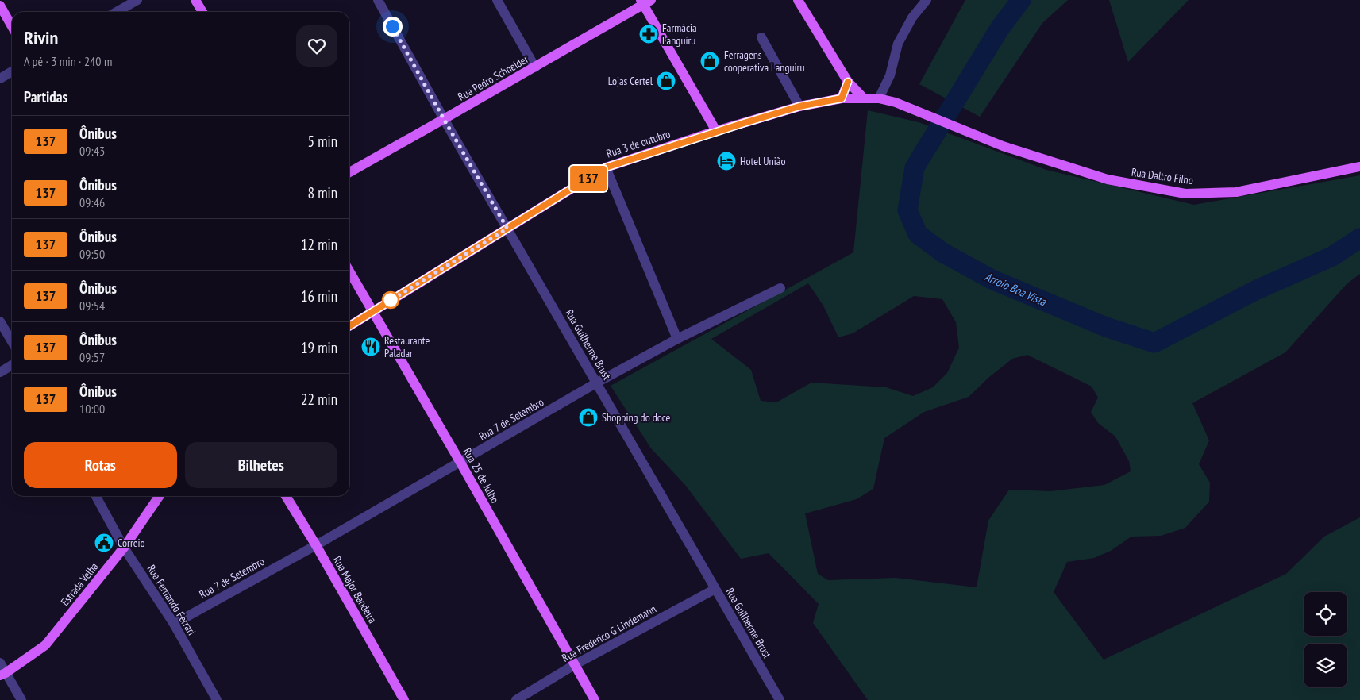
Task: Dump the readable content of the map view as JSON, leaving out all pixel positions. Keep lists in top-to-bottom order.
{
  "streets": {
    "main road": [
      "Rua Pedro Schneider",
      "Rua 3 de outubro",
      "Rua Daltro Filho",
      "Rua 25 de Julho",
      "Estrada Velha",
      "Rua Major Bandeira"
    ],
    "street": [
      "Rua Guilherme Brust",
      "Rua 7 de Setembro",
      "Rua Fernando Ferrari",
      "Rua Frederico G Lindemann"
    ]
  },
  "crossings": [
    ["Rua Pedro Schneider", "Rua Guilherme Brust"],
    ["Rua 3 de outubro", "Rua Daltro Filho"],
    ["Rua 3 de outubro", "Rua Guilherme Brust"],
    ["Rua 3 de outubro", "Rua 25 de Julho"],
    ["Rua Guilherme Brust", "Rua 7 de Setembro"],
    ["Rua Guilherme Brust", "Rua Frederico G Lindemann"],
    ["Rua 7 de Setembro", "Rua 25 de Julho"],
    ["Rua 7 de Setembro", "Rua Major Bandeira"],
    ["Rua 7 de Setembro", "Rua Fernando Ferrari"],
    ["Rua 25 de Julho", "Rua Frederico G Lindemann"],
    ["Estrada Velha", "Rua Fernando Ferrari"]
  ],
  "water": ["Arroio Boa Vista"],
  "places": {
    "pharmacy": ["Farmácia Languiru"],
    "shop": ["Ferragens cooperativa Languiru", "Lojas Certel", "Shopping do doce"],
    "hotel": ["Hotel União"],
    "restaurant": ["Restaurante Paladar"],
    "public building": ["Correio"]
  },
  "lines": ["bus line 137"],
  "page": {
    "on_map": "137",
    "heading": [
      ["Rivin", "A pé · 3 min · 240 m"],
      "Partidas"
    ],
    "list": [
      {
        "mark": "137",
        "name": "Ônibus",
        "note": "09:43",
        "value": "5 min"
      },
      {
        "mark": "137",
        "name": "Ônibus",
        "note": "09:46",
        "value": "8 min"
      },
      {
        "mark": "137",
        "name": "Ônibus",
        "note": "09:50",
        "value": "12 min"
      },
      {
        "mark": "137",
        "name": "Ônibus",
        "note": "09:54",
        "value": "16 min"
      },
      {
        "mark": "137",
        "name": "Ônibus",
        "note": "09:57",
        "value": "19 min"
      },
      {
        "mark": "137",
        "name": "Ônibus",
        "note": "10:00",
        "value": "22 min"
      }
    ],
    "buttons": ["Rotas", "Bilhetes"]
  }
}
